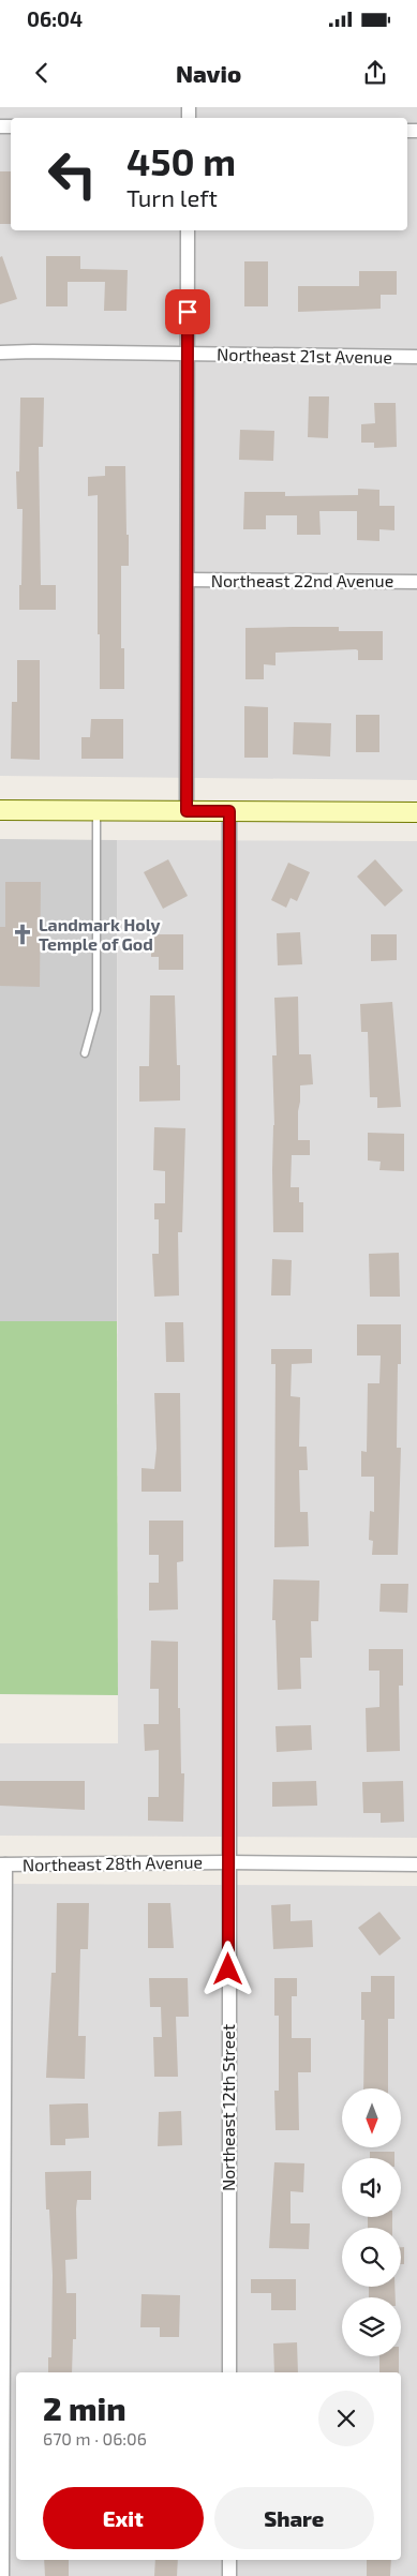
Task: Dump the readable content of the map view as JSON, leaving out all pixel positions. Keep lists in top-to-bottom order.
{
  "streets": {
    "street": [
      "Northeast 21st Avenue",
      "Northeast 22nd Avenue",
      "Northeast 28th Avenue",
      "Northeast 12th Street"
    ]
  },
  "crossings": [
    ["Northeast 28th Avenue", "Northeast 12th Street"]
  ],
  "places": {
    "church": ["Landmark Holy Temple of God"]
  },
  "north": "bottom",
  "page": {
    "status": "06:04",
    "header": "Navio",
    "turn": ["450 m", "Turn left"],
    "heading": ["2 min", "670 m · 06:06"],
    "buttons": ["Exit", "Share"]
  }
}
